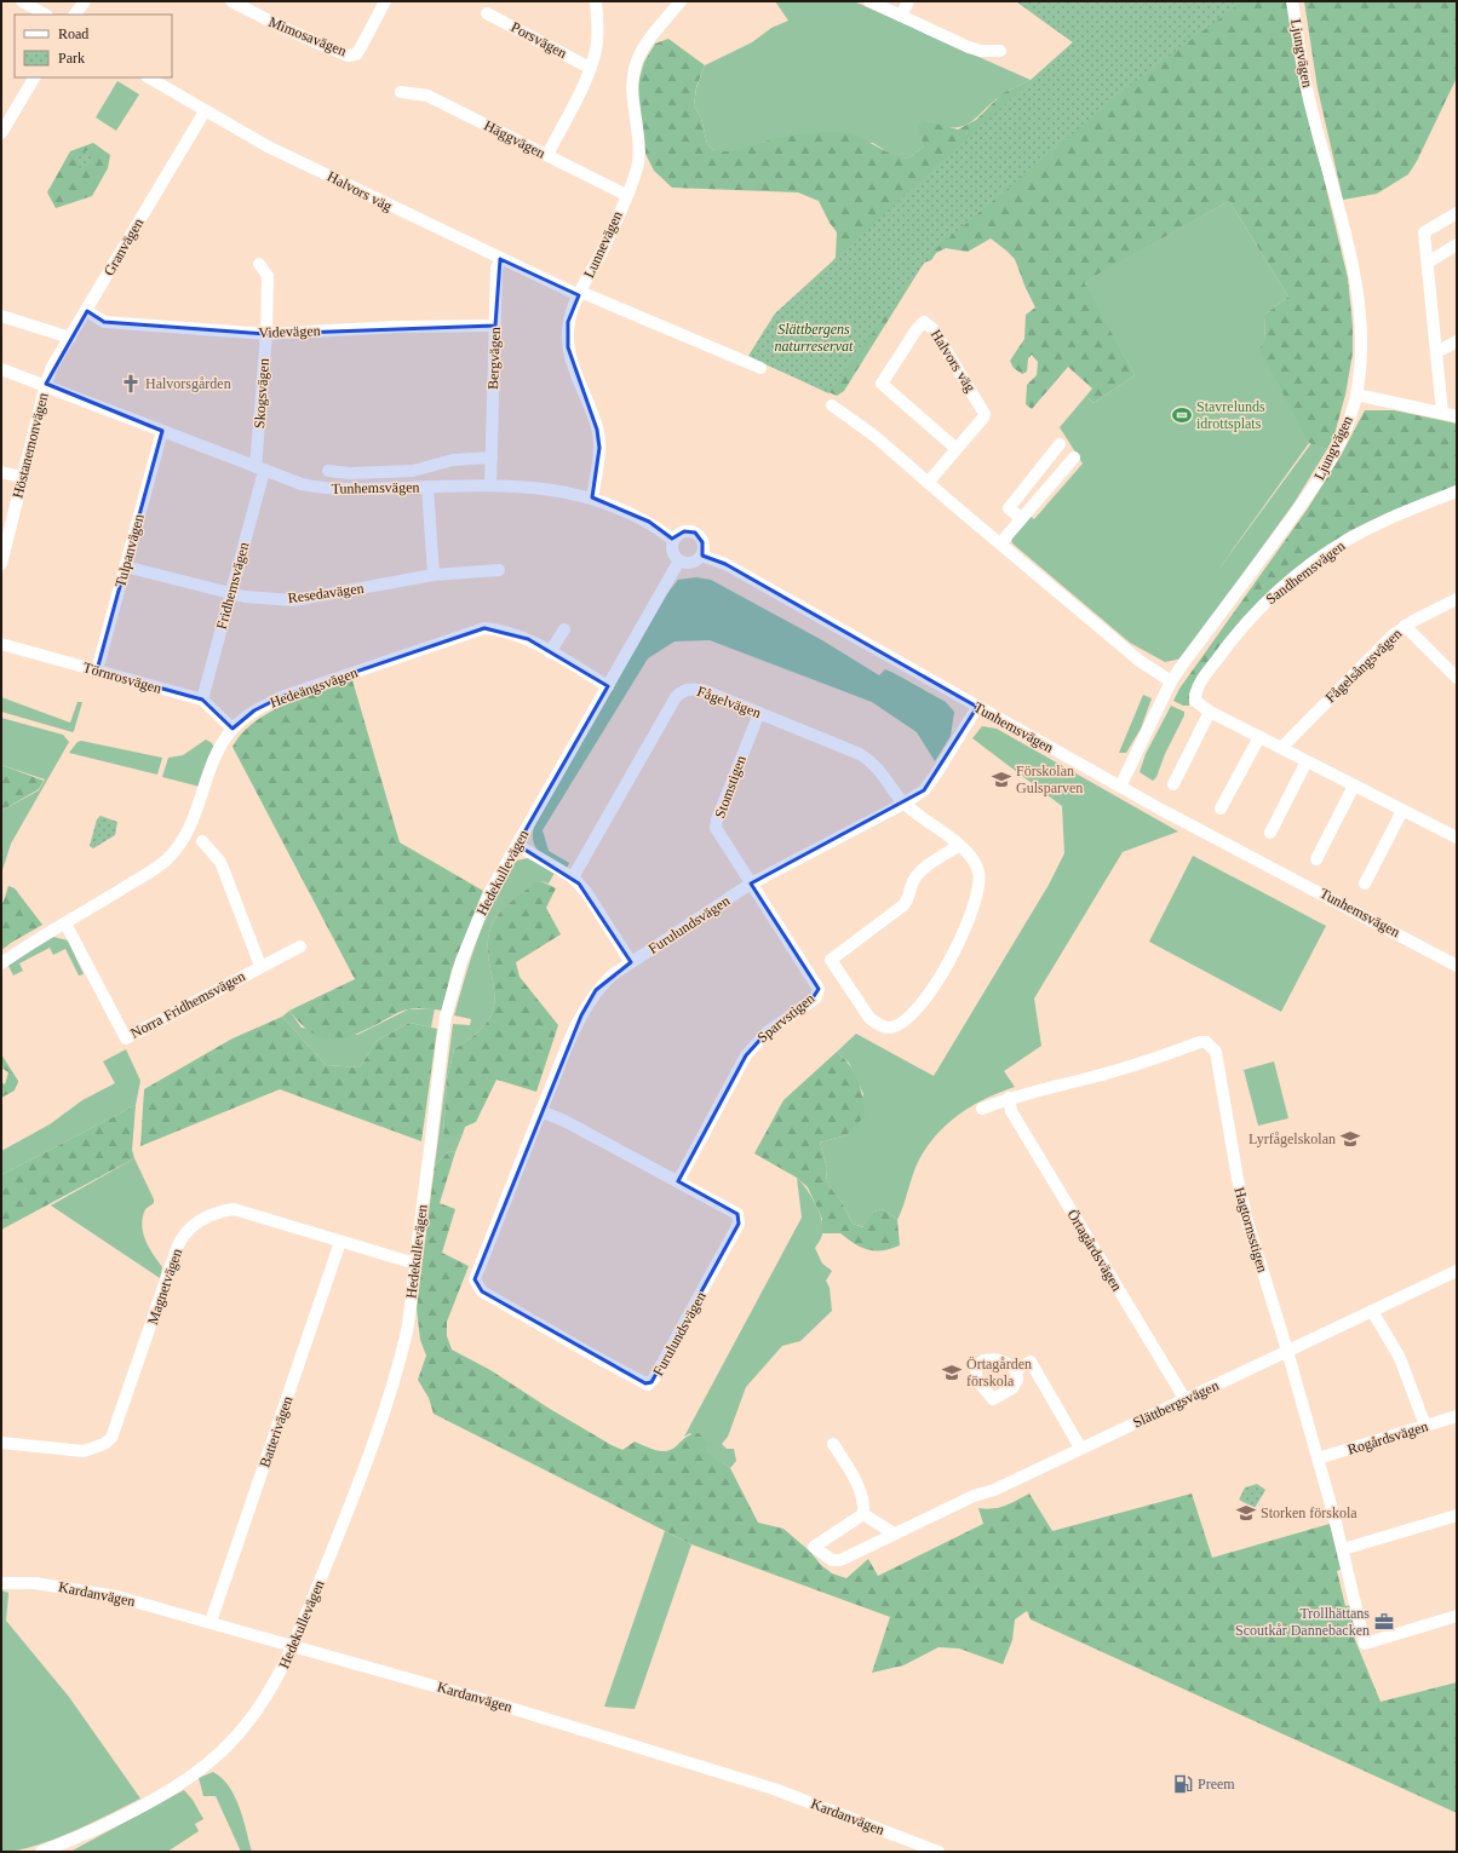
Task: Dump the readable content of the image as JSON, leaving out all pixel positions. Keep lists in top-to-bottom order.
{
  "streets": {
    "street": [
      "Mimosavägen",
      "Porsvägen",
      "Ljungvägen",
      "Häggvägen",
      "Halvors väg",
      "Lunnevägen",
      "Granvägen",
      "Videvägen",
      "Bergvägen",
      "Skogsvägen",
      "Höstanemonvägen",
      "Tunhemsvägen",
      "Tulpanvägen",
      "Sandhemsvägen",
      "Fridhemsvägen",
      "Resedavägen",
      "Fågelsångsvägen",
      "Törnrosvägen",
      "Hedeängsvägen",
      "Fågelvägen",
      "Stomstigen",
      "Hedekullevägen",
      "Furulundsvägen",
      "Norra Fridhemsvägen",
      "Sparvstigen",
      "Hagtornsstigen",
      "Örtagårdsvägen",
      "Magnetvägen",
      "Slättbergsvägen",
      "Batterivägen",
      "Rogårdsvägen",
      "Kardanvägen"
    ]
  },
  "crossings": [
    ["Ljungvägen", "Tunhemsvägen"],
    ["Häggvägen", "Lunnevägen"],
    ["Halvors väg", "Lunnevägen"],
    ["Halvors väg", "Granvägen"],
    ["Halvors väg", "Bergvägen"],
    ["Lunnevägen", "Tunhemsvägen"],
    ["Granvägen", "Videvägen"],
    ["Granvägen", "Höstanemonvägen"],
    ["Granvägen", "Tunhemsvägen"],
    ["Videvägen", "Bergvägen"],
    ["Videvägen", "Skogsvägen"],
    ["Bergvägen", "Tunhemsvägen"],
    ["Skogsvägen", "Tunhemsvägen"],
    ["Skogsvägen", "Fridhemsvägen"],
    ["Höstanemonvägen", "Tunhemsvägen"],
    ["Tunhemsvägen", "Tulpanvägen"],
    ["Tunhemsvägen", "Fridhemsvägen"],
    ["Tunhemsvägen", "Hedekullevägen"],
    ["Tunhemsvägen", "Furulundsvägen"],
    ["Tulpanvägen", "Resedavägen"],
    ["Tulpanvägen", "Törnrosvägen"],
    ["Fridhemsvägen", "Resedavägen"],
    ["Fridhemsvägen", "Törnrosvägen"],
    ["Törnrosvägen", "Hedeängsvägen"],
    ["Hedeängsvägen", "Hedekullevägen"],
    ["Hedeängsvägen", "Norra Fridhemsvägen"],
    ["Fågelvägen", "Stomstigen"],
    ["Fågelvägen", "Furulundsvägen"],
    ["Stomstigen", "Furulundsvägen"],
    ["Stomstigen", "Sparvstigen"],
    ["Hedekullevägen", "Magnetvägen"],
    ["Hedekullevägen", "Kardanvägen"],
    ["Furulundsvägen", "Sparvstigen"],
    ["Hagtornsstigen", "Örtagårdsvägen"],
    ["Hagtornsstigen", "Slättbergsvägen"],
    ["Hagtornsstigen", "Rogårdsvägen"],
    ["Örtagårdsvägen", "Slättbergsvägen"],
    ["Magnetvägen", "Batterivägen"],
    ["Batterivägen", "Kardanvägen"]
  ],
  "parks": ["Slättbergens naturreservat"],
  "places": {
    "church": ["Halvorsgården"],
    "sports": ["Stavrelunds idrottsplats"],
    "school or university": [
      "Förskolan Gulsparven",
      "Lyrfågelskolan",
      "Örtagården förskola",
      "Storken förskola"
    ],
    "office": ["Trollhättans Scoutkår Dannebacken"],
    "fuel station": ["Preem"]
  },
  "legend": ["Road", "Park"]
}
